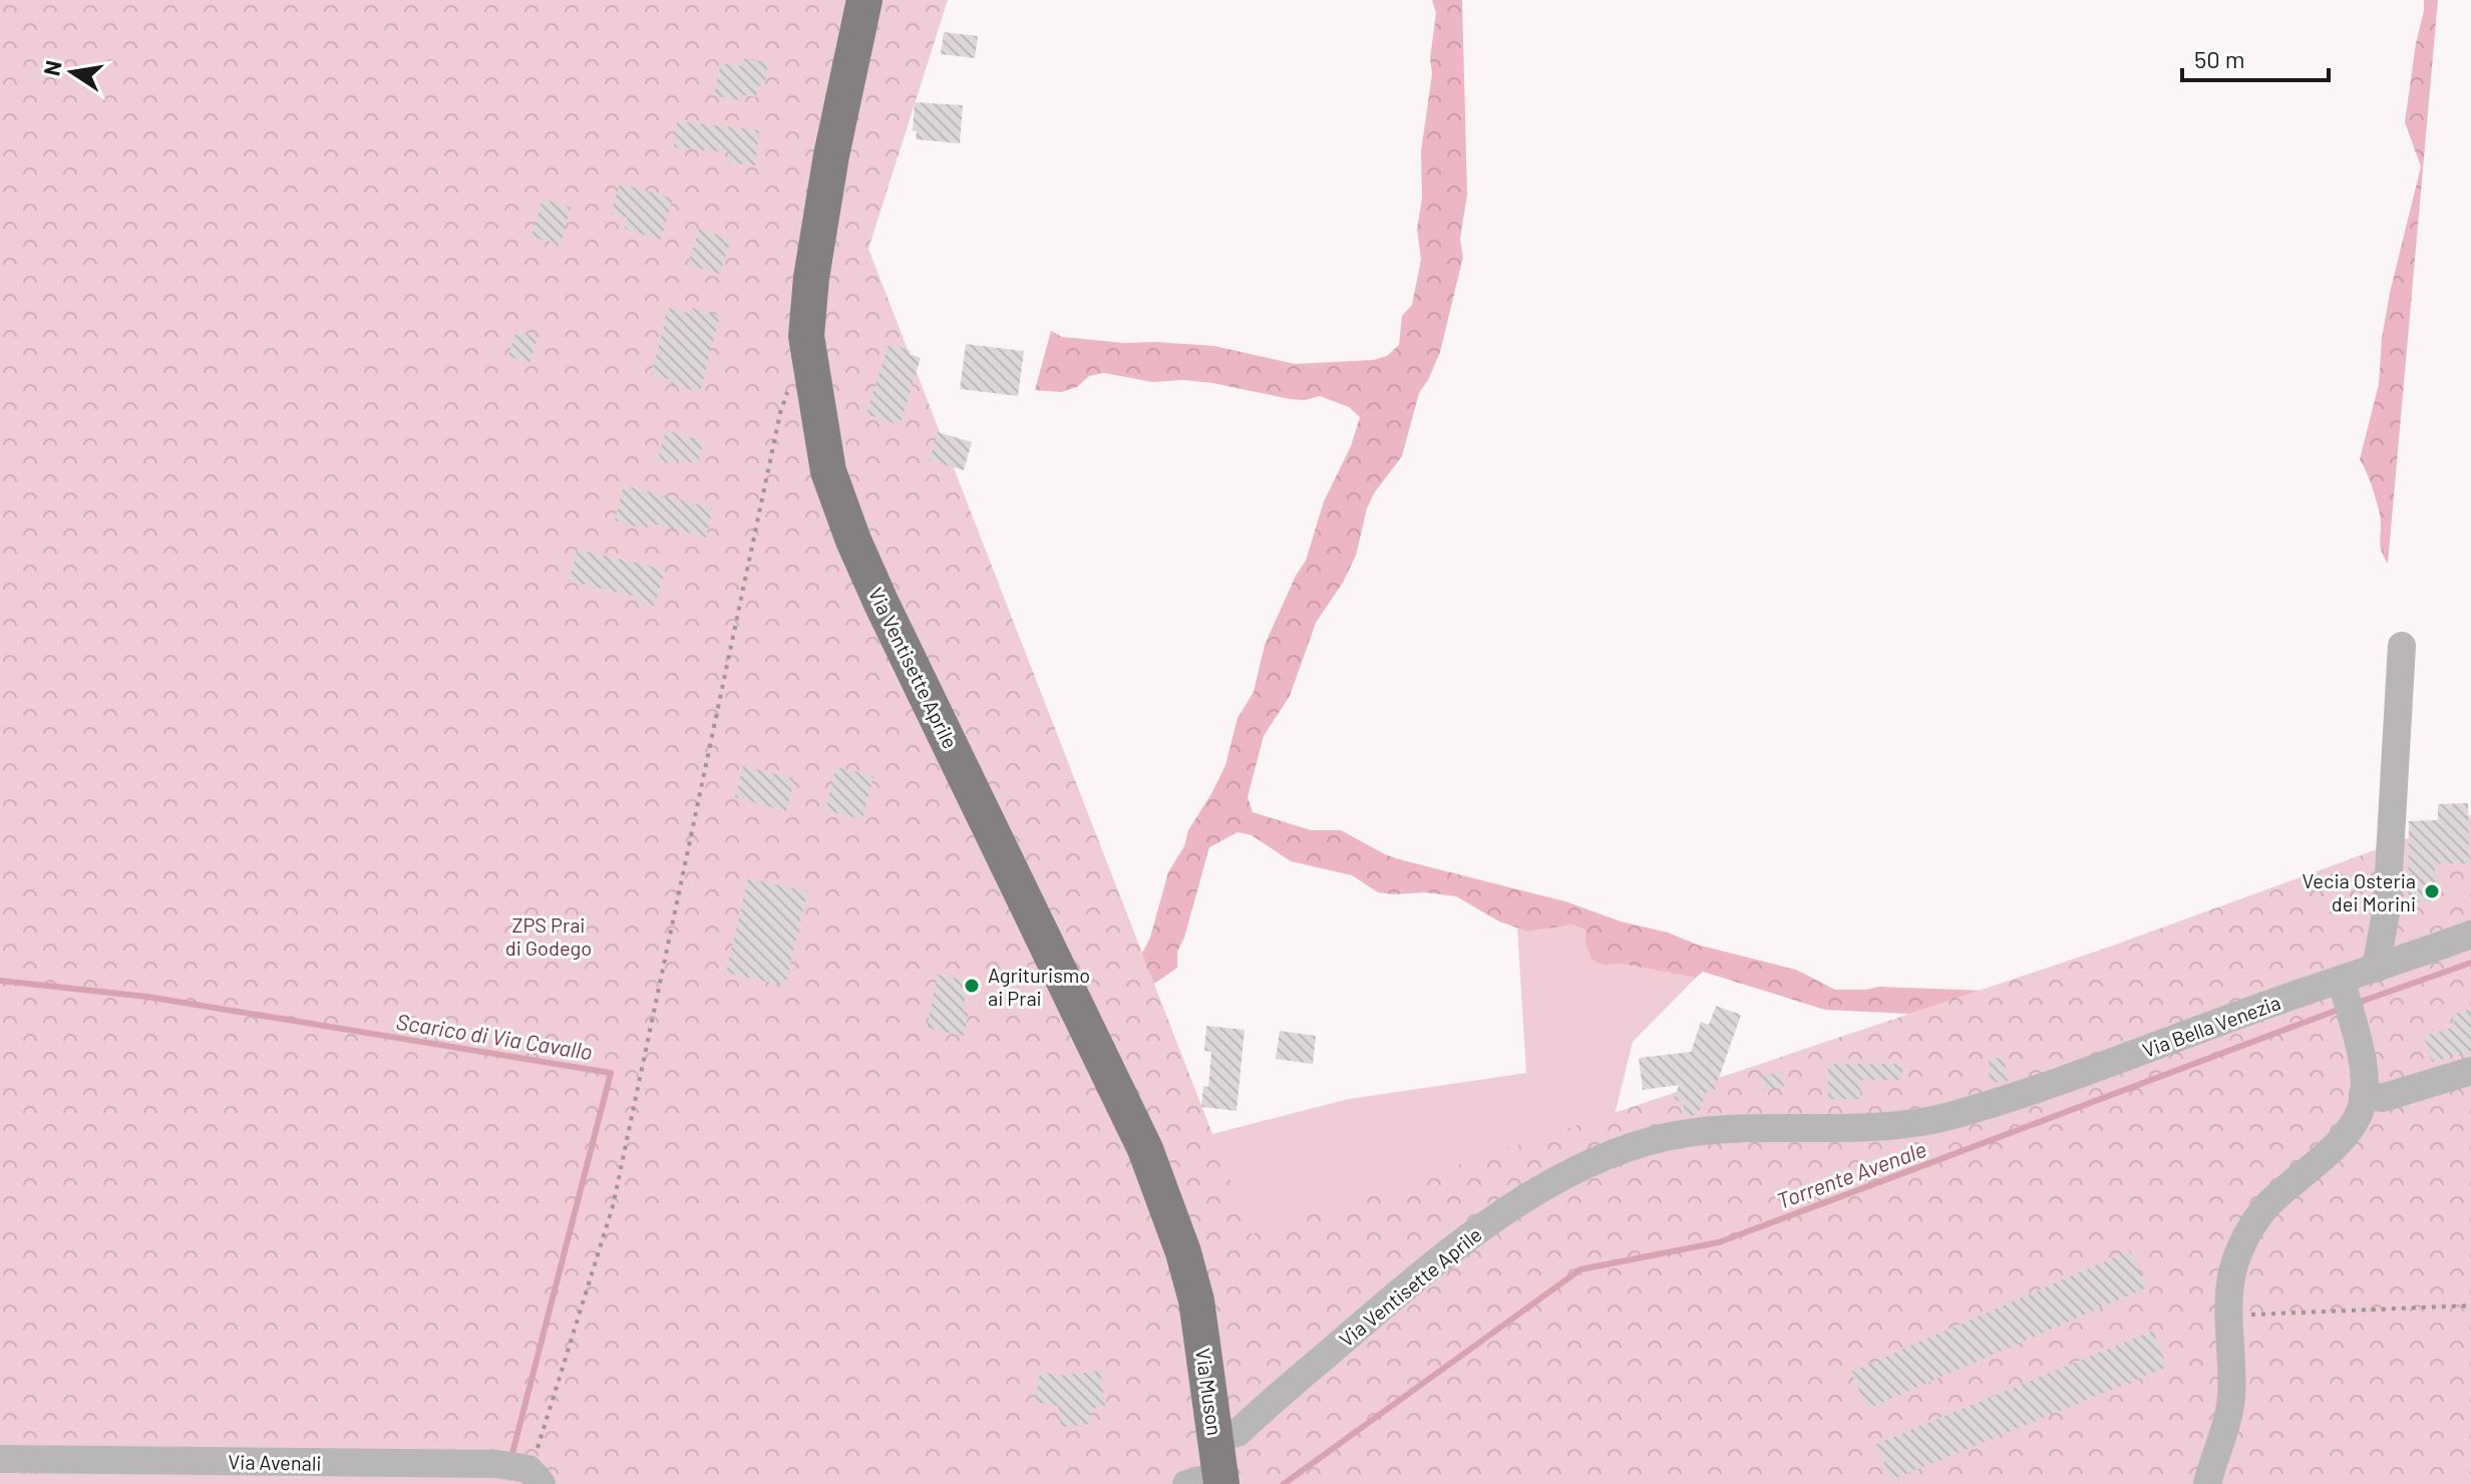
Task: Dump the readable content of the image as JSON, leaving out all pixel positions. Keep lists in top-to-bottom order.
{
  "streets": {
    "main road": ["Via Ventisette Aprile", "Via Muson"],
    "street": ["Via Bella Venezia", "Via Avenali"]
  },
  "crossings": [
    ["Via Ventisette Aprile", "Via Bella Venezia"],
    ["Via Ventisette Aprile", "Via Muson"]
  ],
  "water": ["Scarico di Via Cavallo", "Torrente Avenale"],
  "parks": ["ZPS Prai di Godego"],
  "places": ["Vecia Osteria dei Morini", "Agriturismo ai Prai"],
  "scale_bar": "50 m",
  "north": "left"
}
